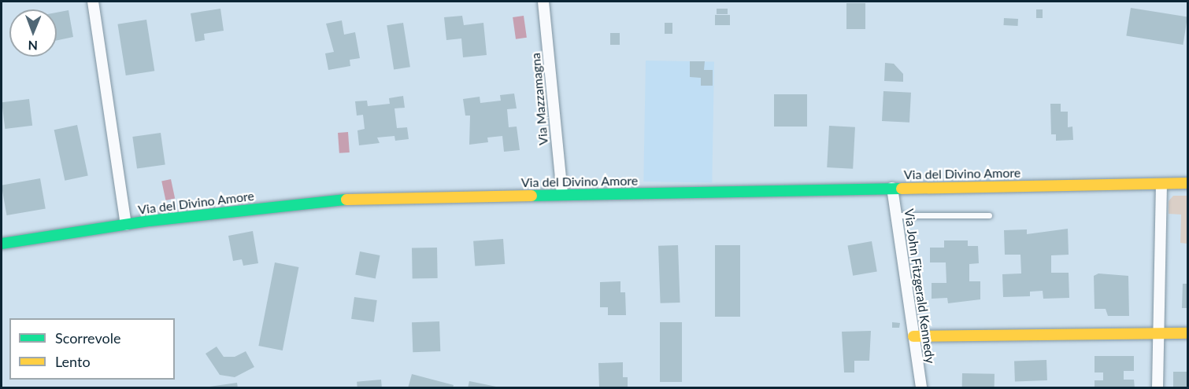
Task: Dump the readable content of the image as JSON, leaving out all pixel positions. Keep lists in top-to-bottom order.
{
  "streets": {
    "main road": ["Via del Divino Amore"],
    "street": ["Via Mazzamagna", "Via John Fitzgerald Kennedy"]
  },
  "crossings": [
    ["Via Mazzamagna", "Via del Divino Amore"],
    ["Via del Divino Amore", "Via John Fitzgerald Kennedy"]
  ],
  "legend": ["Scorrevole", "Lento"],
  "north": "bottom"
}
